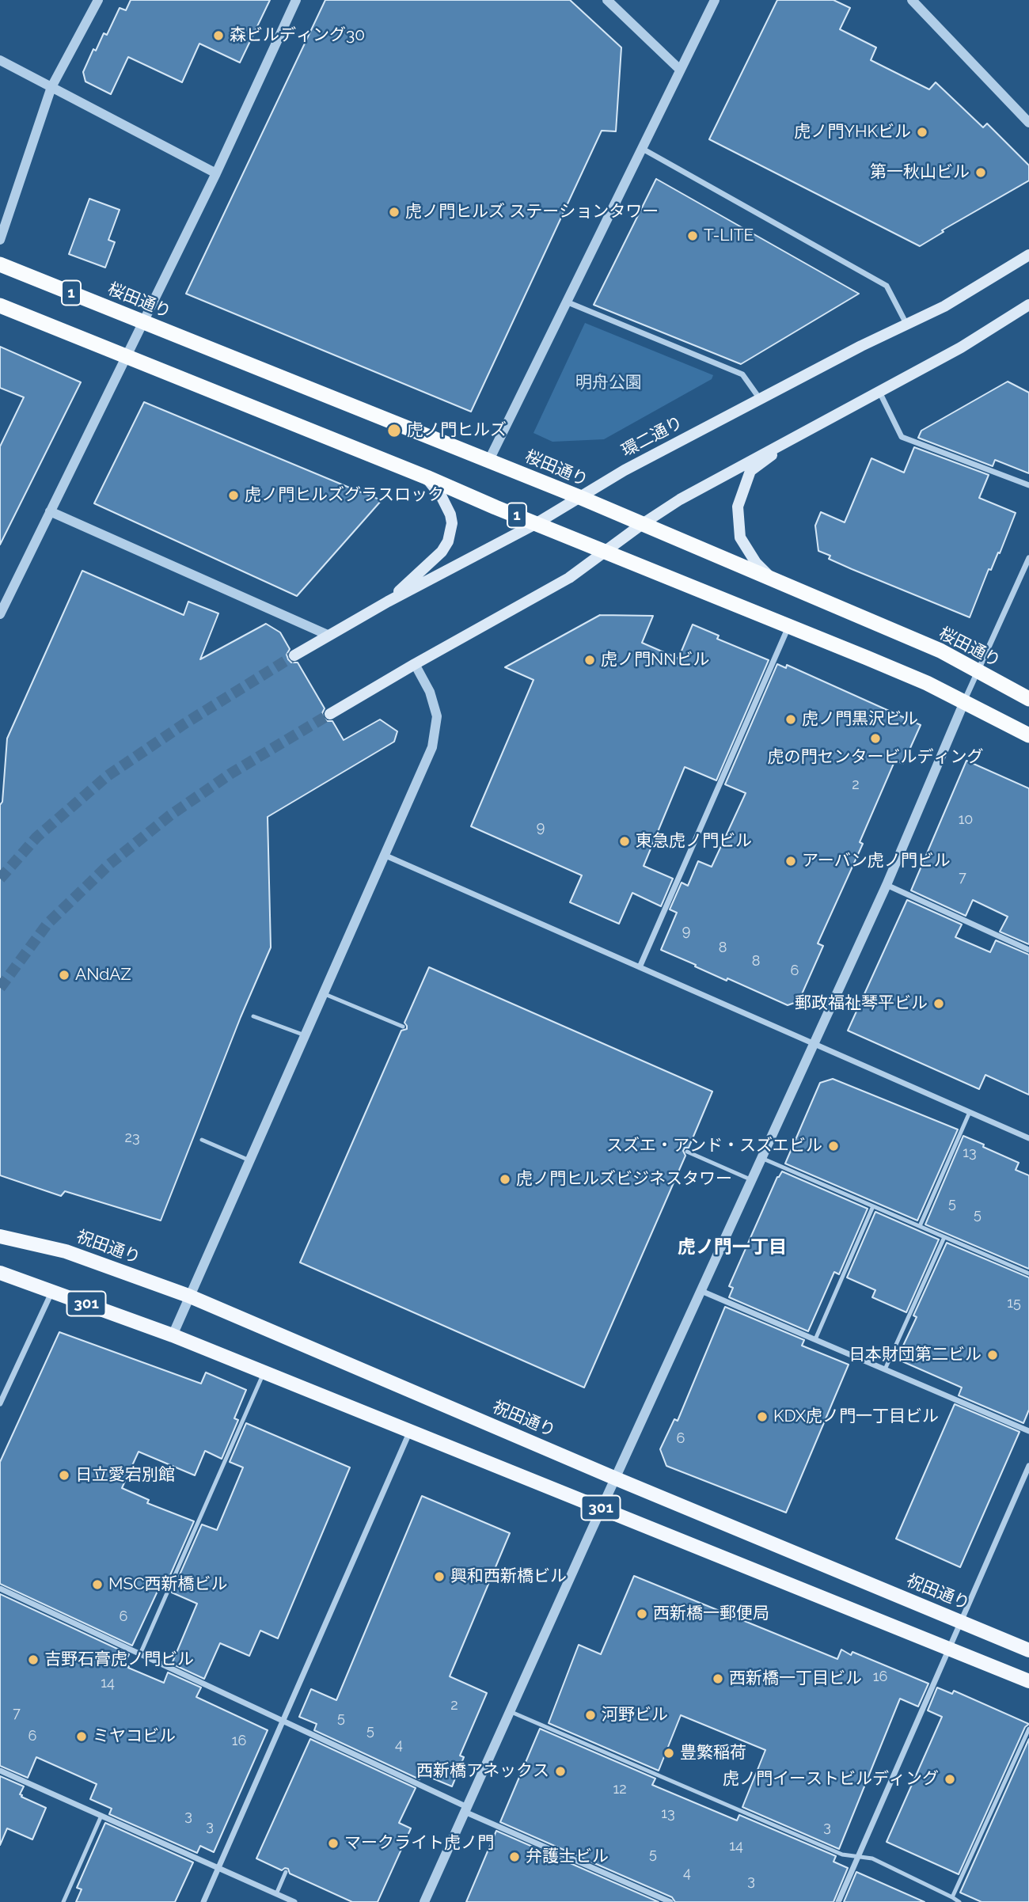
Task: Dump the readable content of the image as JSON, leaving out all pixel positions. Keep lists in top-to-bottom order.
{
  "streets": {
    "highway": ["1", "桜田通り"],
    "main road": ["環二通り", "祝田通り", "301"]
  },
  "crossings": [
    ["1", "環二通り"],
    ["桜田通り", "環二通り"]
  ],
  "districts": ["虎ノ門一丁目"],
  "parks": ["明舟公園"],
  "places": [
    "森ビルディング30",
    "虎ノ門YHKビル",
    "第一秋山ビル",
    "虎ノ門ヒルズ ステーションタワー",
    "T-LITE",
    "虎ノ門ヒルズ",
    "虎ノ門ヒルズグラスロック",
    "虎ノ門NNビル",
    "虎ノ門黒沢ビル",
    "虎の門センタービルディング",
    "東急虎ノ門ビル",
    "アーバン虎ノ門ビル",
    "ANdAZ",
    "郵政福祉琴平ビル",
    "スズエ・アンド・スズエビル",
    "虎ノ門ヒルズビジネスタワー",
    "日本財団第二ビル",
    "KDX虎ノ門一丁目ビル",
    "日立愛宕別館",
    "興和西新橋ビル",
    "MSC西新橋ビル",
    "西新橋一郵便局",
    "吉野石膏虎ノ門ビル",
    "西新橋一丁目ビル",
    "河野ビル",
    "ミヤコビル",
    "豊繁稲荷",
    "西新橋アネックス",
    "虎ノ門イーストビルディング",
    "マークライト虎ノ門",
    "弁護士ビル"
  ],
  "house_numbers": [
    "2",
    "10",
    "9",
    "7",
    "9",
    "8",
    "8",
    "6",
    "23",
    "13",
    "5",
    "5",
    "15",
    "6",
    "6",
    "16",
    "14",
    "2",
    "7",
    "5",
    "5",
    "6",
    "16",
    "4",
    "12",
    "13",
    "3",
    "3",
    "3",
    "14",
    "5",
    "4",
    "3"
  ]
}
